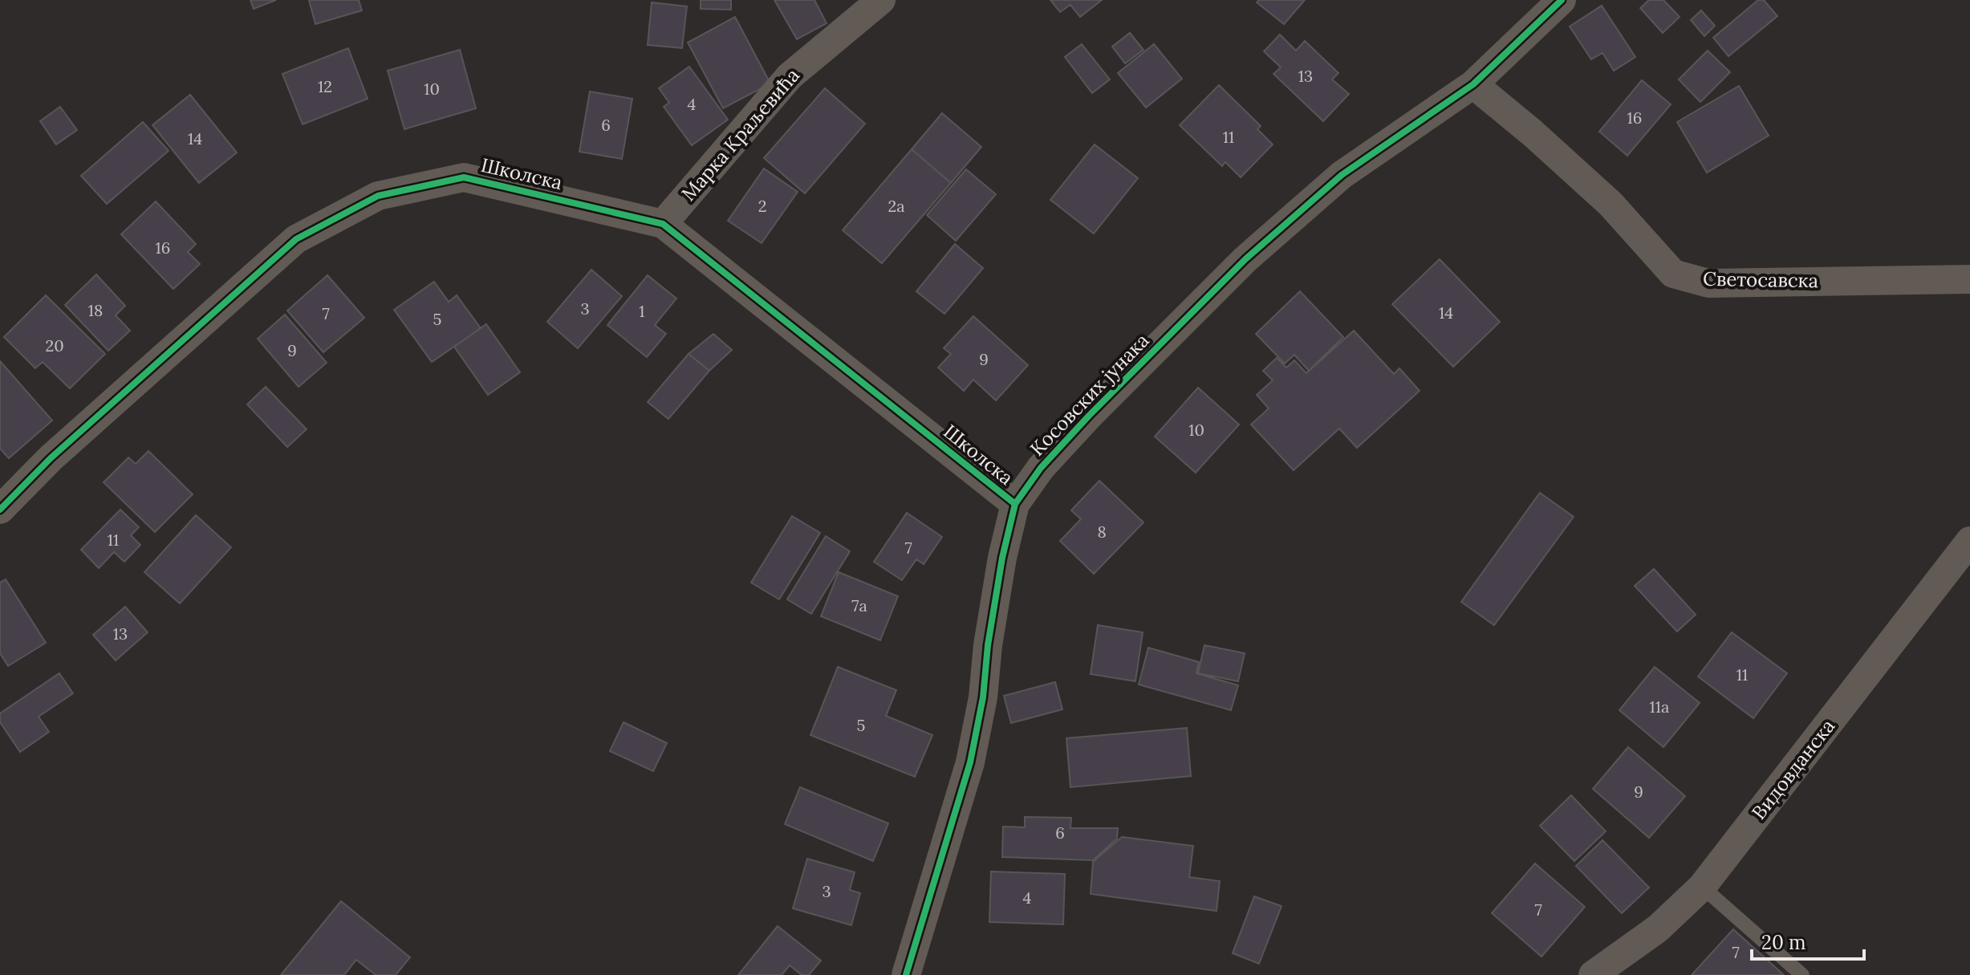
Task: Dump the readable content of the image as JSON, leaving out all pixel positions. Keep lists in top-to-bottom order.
{
  "streets": {
    "street": [
      "Марка Краљевића",
      "Школска",
      "Светосавска",
      "Косовских јунака",
      "Видовданска"
    ]
  },
  "crossings": [
    ["Марка Краљевића", "Школска"],
    ["Школска", "Косовских јунака"],
    ["Светосавска", "Косовских јунака"]
  ],
  "house_numbers": [
    "13",
    "12",
    "10",
    "4",
    "16",
    "6",
    "11",
    "14",
    "2",
    "2a",
    "16",
    "3",
    "18",
    "1",
    "14",
    "7",
    "5",
    "20",
    "9",
    "9",
    "10",
    "8",
    "11",
    "7",
    "7a",
    "13",
    "11",
    "11a",
    "5",
    "9",
    "6",
    "3",
    "4",
    "7",
    "7"
  ],
  "scale_bar": "20 m"
}
